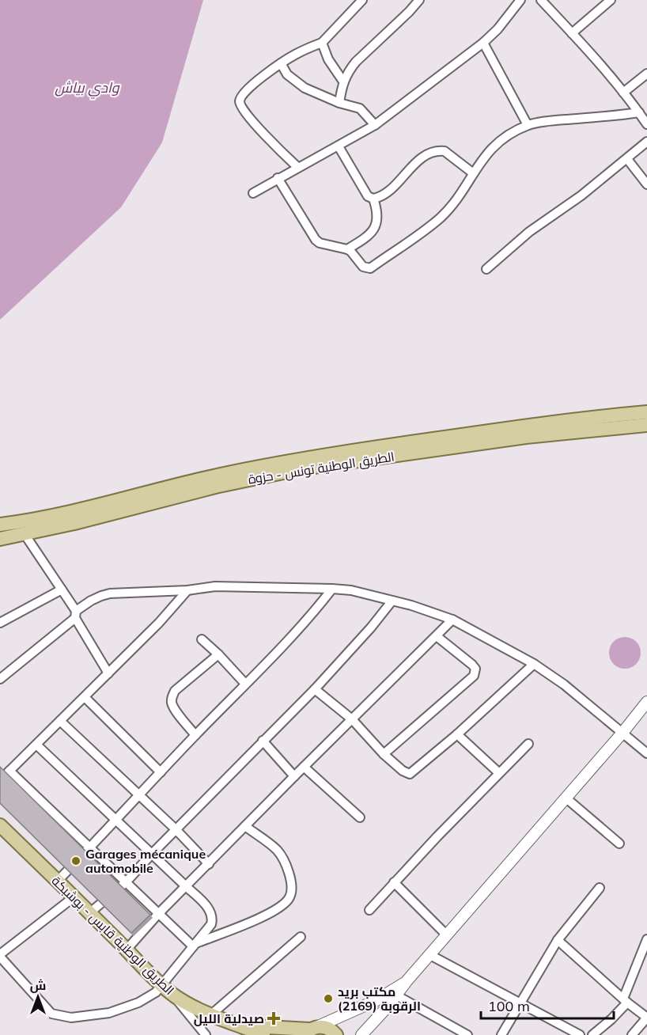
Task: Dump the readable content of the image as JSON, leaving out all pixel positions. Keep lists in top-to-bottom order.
{
  "streets": {
    "main road": ["الطريق الوطنية تونس - حزوة", "الطريق الوطنية قابس - بوشبكة"]
  },
  "water": ["وادي بياش"],
  "places": {
    "other": ["Garages mécanique automobile", "مكتب بريد الرقوبة (2169)"],
    "health": ["صيدلية الليل"]
  },
  "scale_bar": "100 m",
  "north": "top"
}
